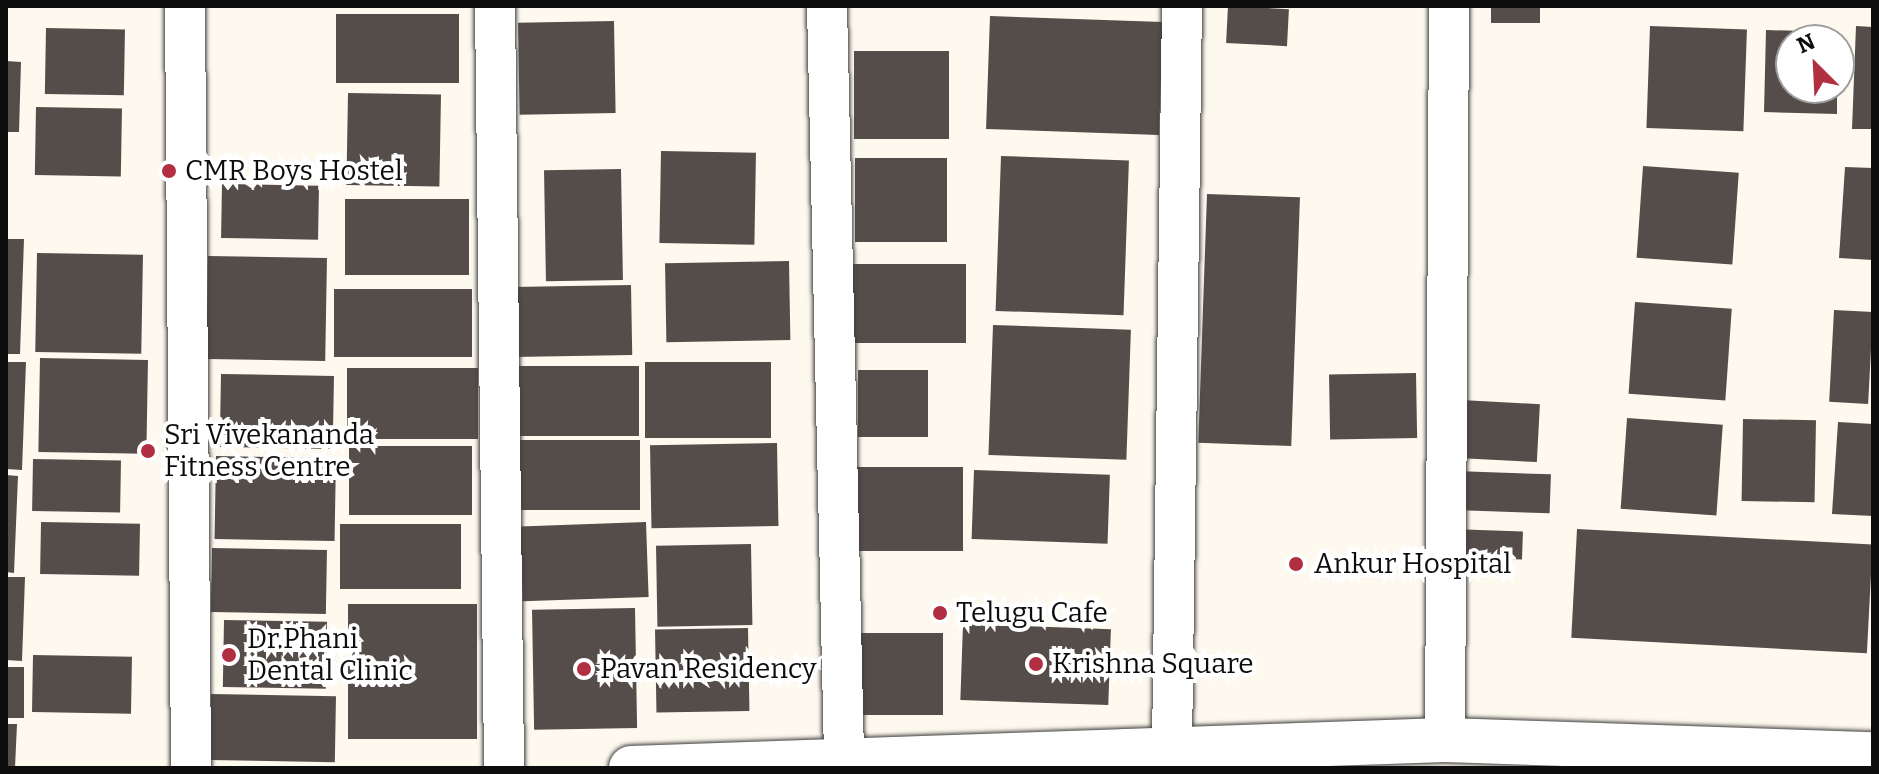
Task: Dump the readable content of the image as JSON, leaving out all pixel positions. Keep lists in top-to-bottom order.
{
  "places": [
    "CMR Boys Hostel",
    "Sri Vivekananda Fitness Centre",
    "Ankur Hospital",
    "Telugu Cafe",
    "Dr.Phani Dental Clinic",
    "Krishna Square",
    "Pavan Residency"
  ],
  "north": "top left"
}
